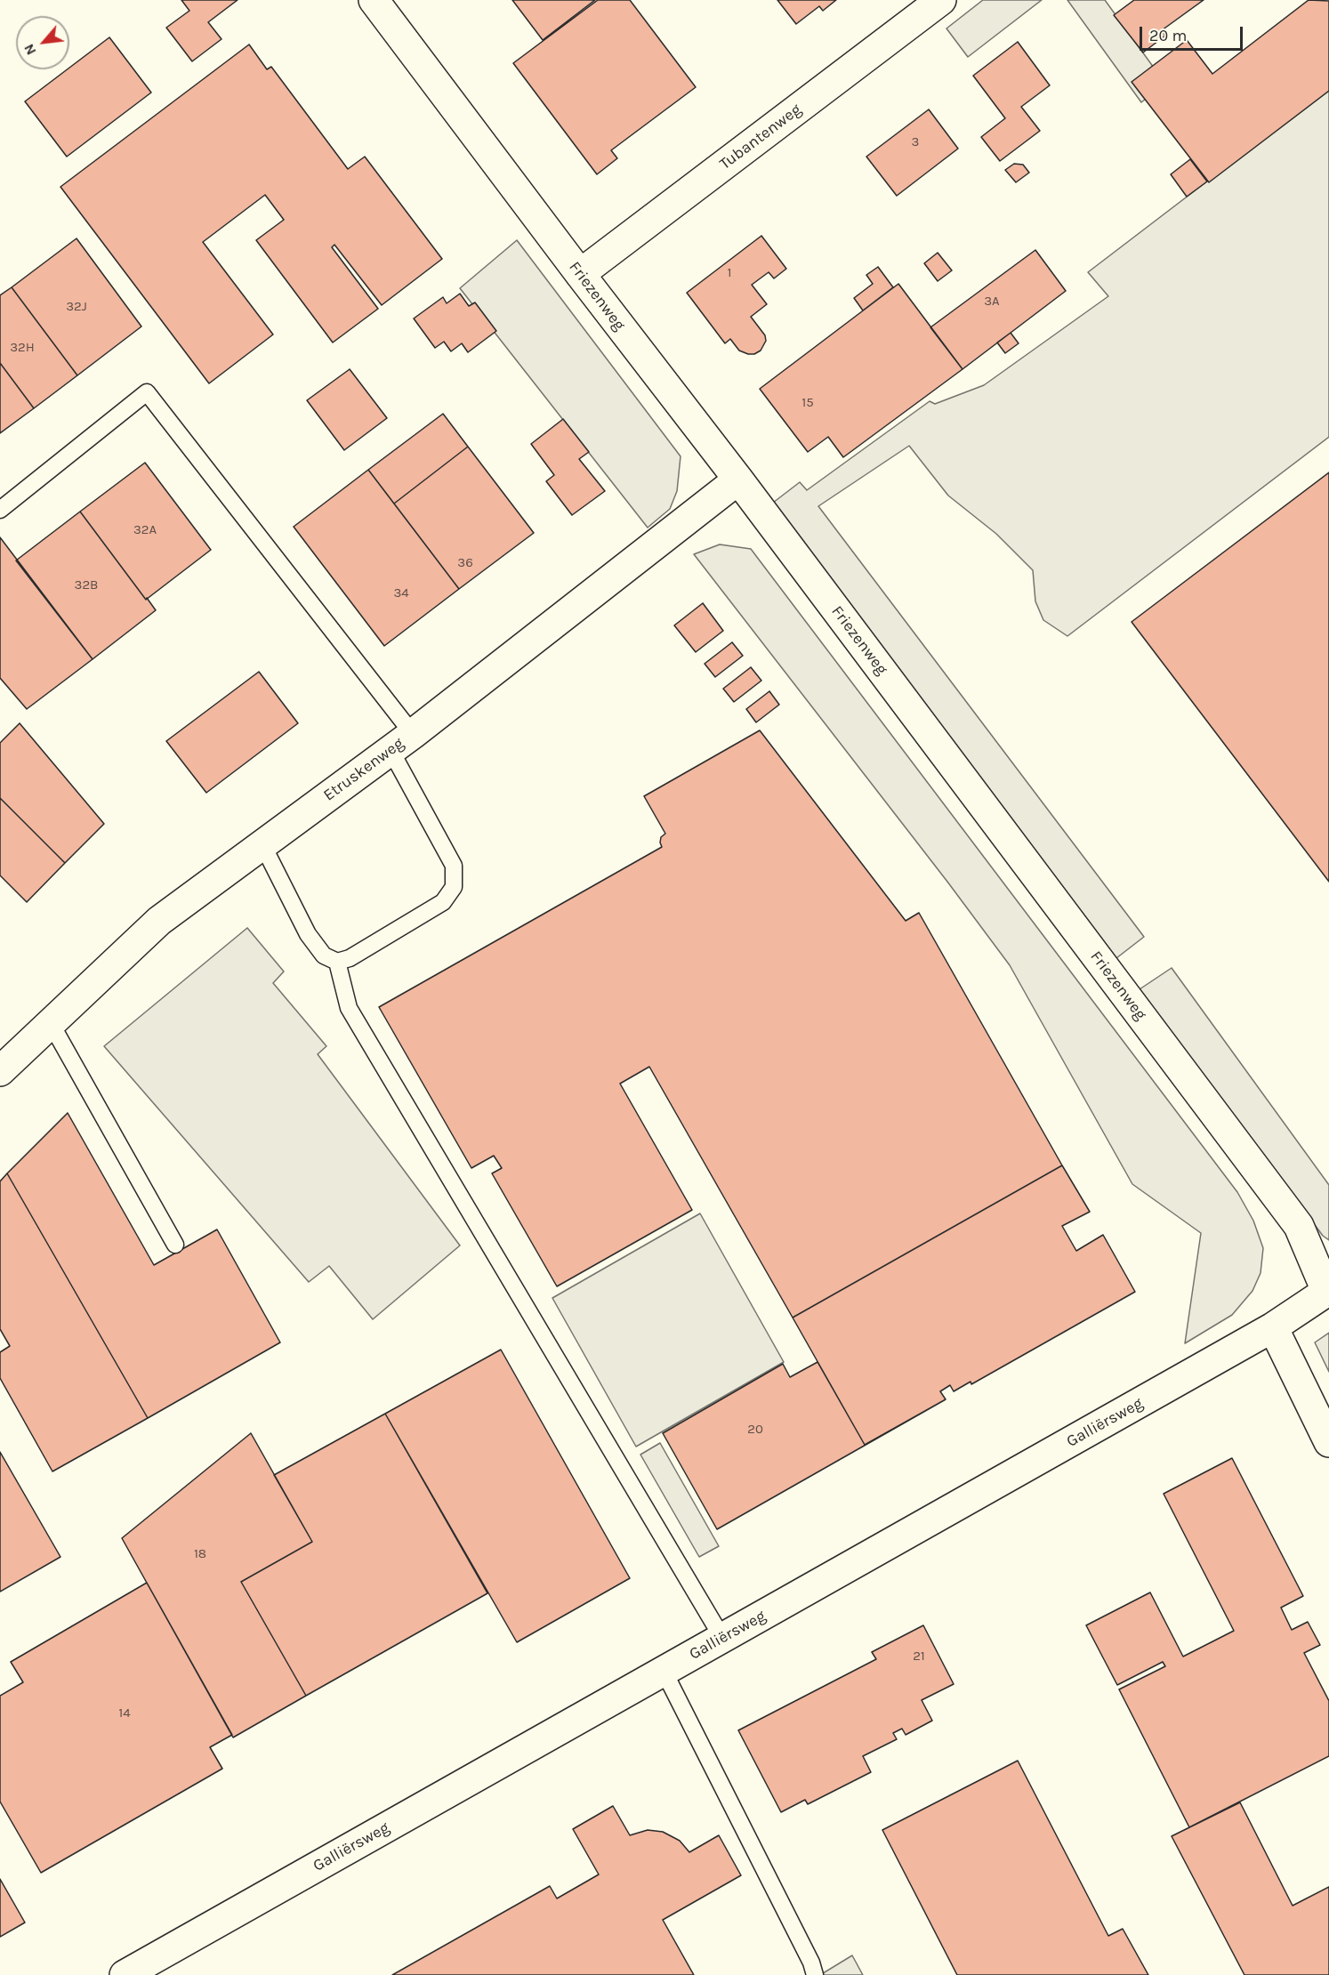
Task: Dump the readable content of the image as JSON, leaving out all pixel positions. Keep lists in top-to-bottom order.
{
  "streets": {
    "street": [
      "Tubantenweg",
      "Friezenweg",
      "Etruskenweg",
      "Galliërsweg"
    ]
  },
  "crossings": [
    ["Tubantenweg", "Friezenweg"],
    ["Friezenweg", "Etruskenweg"],
    ["Friezenweg", "Galliërsweg"]
  ],
  "house_numbers": [
    "3",
    "1",
    "3A",
    "32J",
    "32H",
    "15",
    "32A",
    "36",
    "32B",
    "34",
    "20",
    "18",
    "21",
    "14"
  ],
  "scale_bar": "20 m",
  "north": "bottom left"
}
